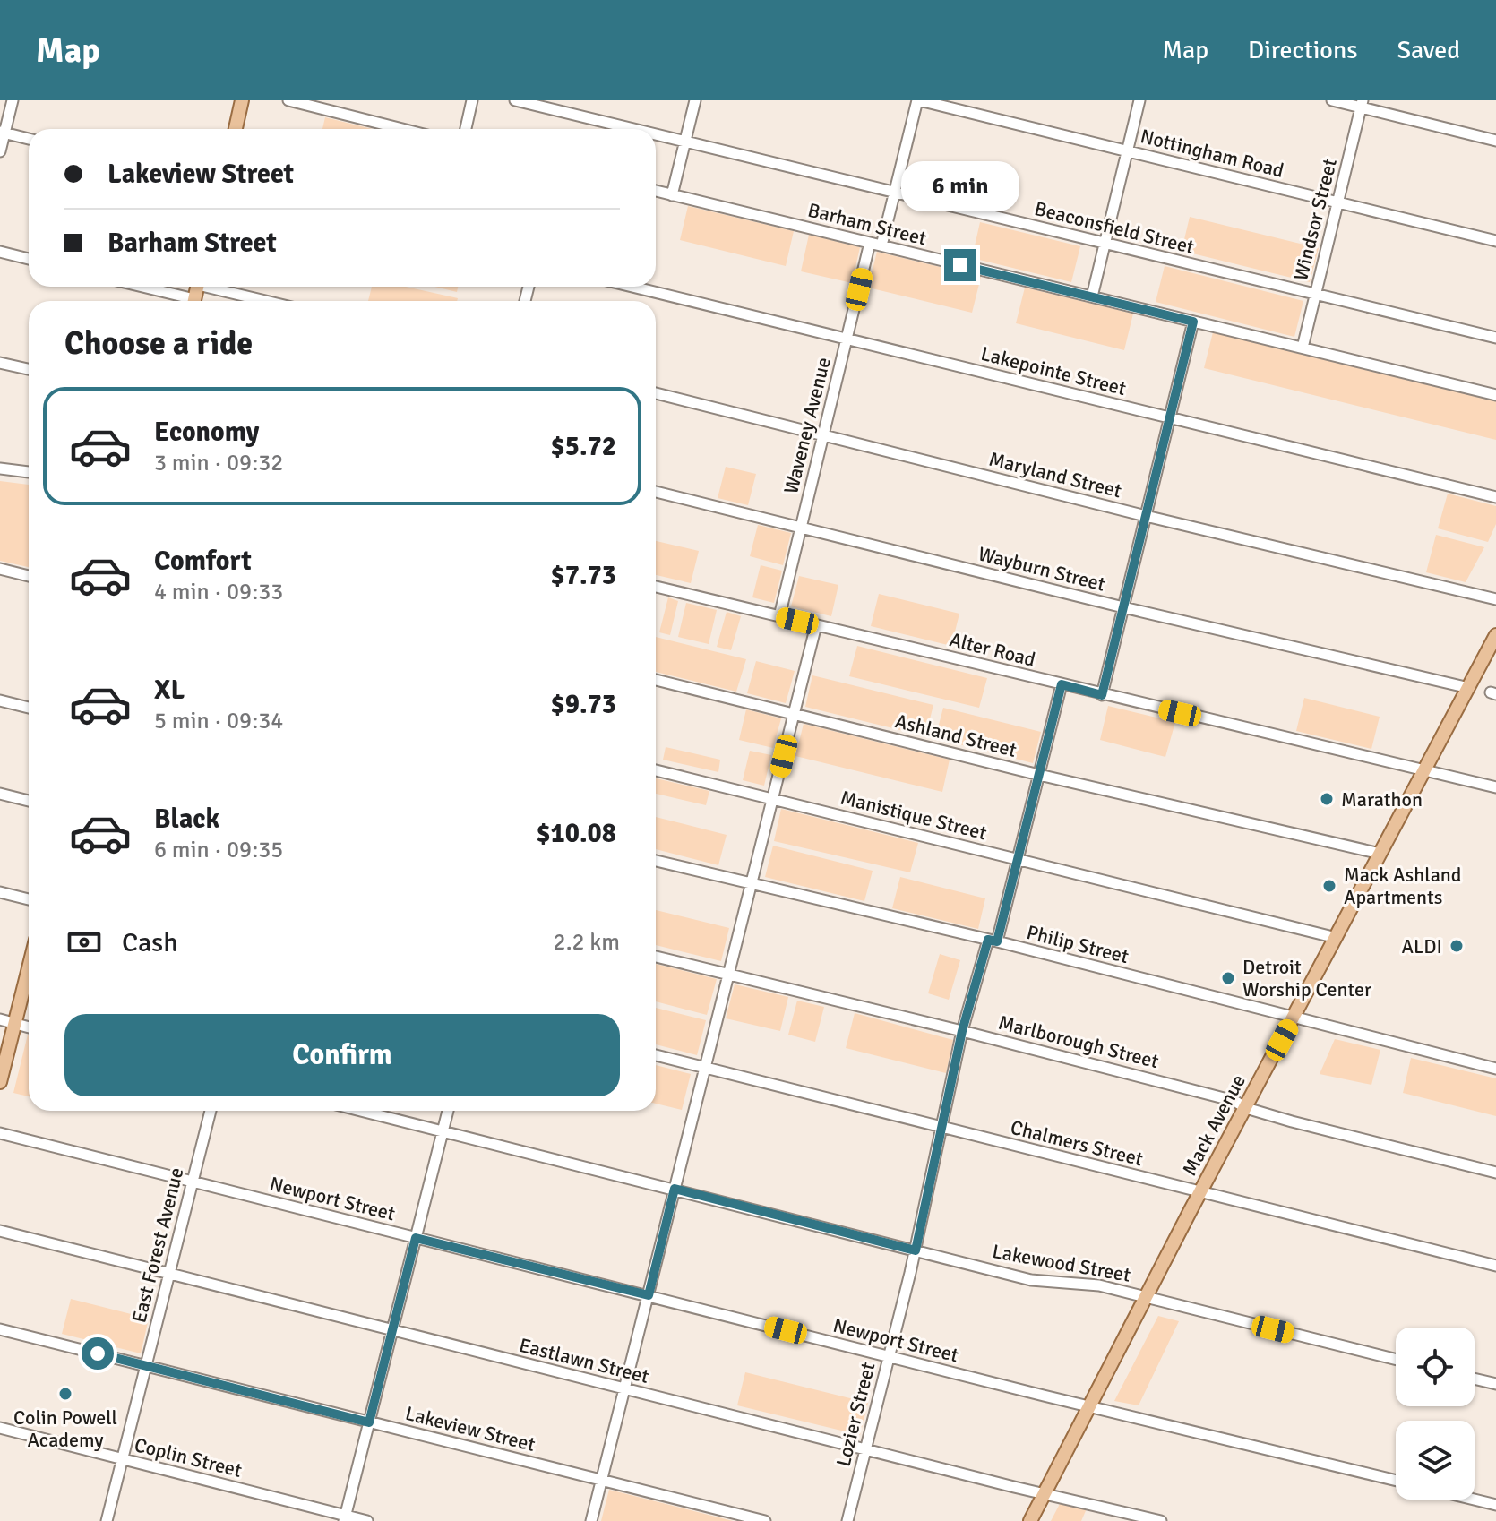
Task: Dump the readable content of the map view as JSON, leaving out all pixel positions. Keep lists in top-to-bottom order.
{
  "streets": {
    "main road": ["Mack Avenue"],
    "street": [
      "Nottingham Road",
      "Windsor Street",
      "Barham Street",
      "Beaconsfield Street",
      "Lakepointe Street",
      "Waveney Avenue",
      "Maryland Street",
      "Wayburn Street",
      "Alter Road",
      "Ashland Street",
      "Manistique Street",
      "Philip Street",
      "Marlborough Street",
      "Chalmers Street",
      "Newport Street",
      "East Forest Avenue",
      "Lakewood Street",
      "Eastlawn Street",
      "Lozier Street",
      "Lakeview Street",
      "Coplin Street"
    ]
  },
  "crossings": [
    ["Nottingham Road", "Windsor Street"],
    ["Windsor Street", "Barham Street"],
    ["Windsor Street", "Beaconsfield Street"],
    ["Barham Street", "Waveney Avenue"],
    ["Lakepointe Street", "Waveney Avenue"],
    ["Waveney Avenue", "Maryland Street"],
    ["Waveney Avenue", "Wayburn Street"],
    ["Waveney Avenue", "Alter Road"],
    ["Wayburn Street", "Mack Avenue"],
    ["Alter Road", "Mack Avenue"],
    ["Alter Road", "Lozier Street"],
    ["Ashland Street", "Mack Avenue"],
    ["Ashland Street", "Lozier Street"],
    ["Manistique Street", "Mack Avenue"],
    ["Manistique Street", "Lozier Street"],
    ["Philip Street", "Mack Avenue"],
    ["Philip Street", "Lozier Street"],
    ["Marlborough Street", "Mack Avenue"],
    ["Marlborough Street", "Lozier Street"],
    ["Mack Avenue", "Chalmers Street"],
    ["Mack Avenue", "Newport Street"],
    ["Mack Avenue", "Lakewood Street"],
    ["Mack Avenue", "Eastlawn Street"],
    ["Chalmers Street", "Lozier Street"],
    ["Newport Street", "East Forest Avenue"],
    ["Newport Street", "Lozier Street"],
    ["East Forest Avenue", "Eastlawn Street"],
    ["East Forest Avenue", "Lakeview Street"],
    ["East Forest Avenue", "Coplin Street"],
    ["Lakewood Street", "Lozier Street"],
    ["Eastlawn Street", "Lozier Street"]
  ],
  "places": [
    "Marathon",
    "Mack Ashland Apartments",
    "ALDI",
    "Detroit Worship Center",
    "Colin Powell Academy"
  ],
  "page": {
    "header": "Map",
    "nav": ["Map", "Directions", "Saved"],
    "banner": ["Lakeview Street", "Barham Street"],
    "bubble": "6 min",
    "heading": "Choose a ride",
    "list": [
      {
        "name": "Economy",
        "note": "3 min · 09:32",
        "value": "$5.72"
      },
      {
        "name": "Comfort",
        "note": "4 min · 09:33",
        "value": "$7.73"
      },
      {
        "name": "XL",
        "note": "5 min · 09:34",
        "value": "$9.73"
      },
      {
        "name": "Black",
        "note": "6 min · 09:35",
        "value": "$10.08"
      }
    ],
    "pay": ["Cash", "2.2 km"],
    "buttons": "Confirm"
  }
}
